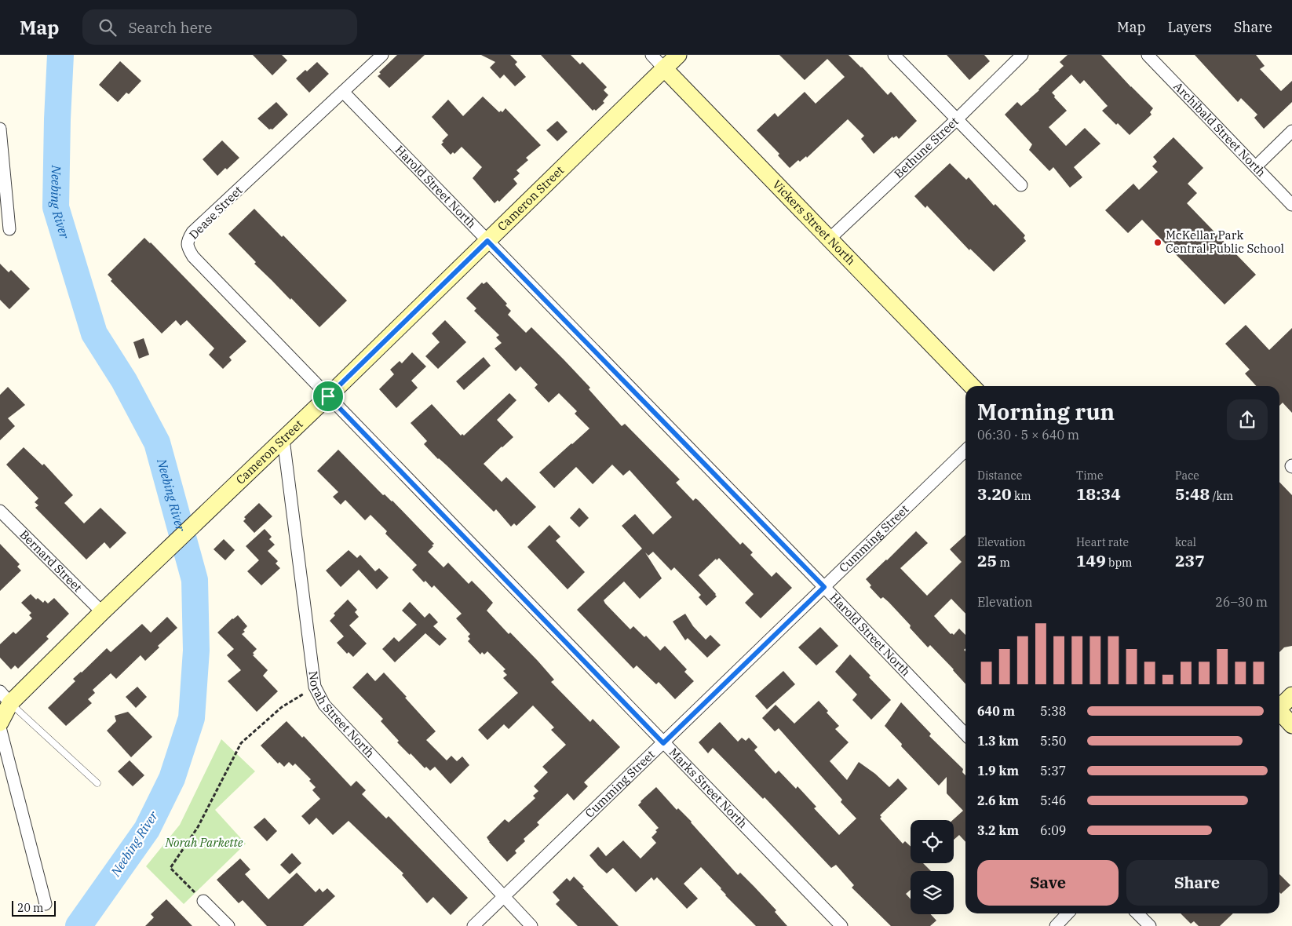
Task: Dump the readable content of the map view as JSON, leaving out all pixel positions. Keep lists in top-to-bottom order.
{
  "streets": {
    "street": [
      "Archibald Street North",
      "Bethune Street",
      "Harold Street North",
      "Cameron Street",
      "Dease Street",
      "Vickers Street North",
      "Cumming Street",
      "Bernard Street",
      "Norah Street North",
      "Marks Street North"
    ]
  },
  "crossings": [
    ["Bethune Street", "Vickers Street North"],
    ["Harold Street North", "Cameron Street"],
    ["Harold Street North", "Dease Street"],
    ["Harold Street North", "Cumming Street"],
    ["Cameron Street", "Dease Street"],
    ["Cameron Street", "Vickers Street North"],
    ["Cameron Street", "Bernard Street"],
    ["Cameron Street", "Norah Street North"],
    ["Cameron Street", "Marks Street North"],
    ["Dease Street", "Marks Street North"],
    ["Cumming Street", "Norah Street North"],
    ["Cumming Street", "Marks Street North"]
  ],
  "water": ["Neebing River"],
  "parks": ["Norah Parkette"],
  "places": ["McKellar Park Central Public School"],
  "scale_bar": "20 m",
  "page": {
    "header": "Map",
    "search": "Search here",
    "nav": ["Map", "Layers", "Share"],
    "heading": ["Morning run", "06:30 · 5 × 640 m"],
    "stats": [
      ["Distance", "3.20 km"],
      ["Time", "18:34"],
      ["Pace", "5:48 /km"],
      ["Elevation", "25 m"],
      ["Heart rate", "149 bpm"],
      ["kcal", "237"]
    ],
    "chart": ["Elevation", "26–30 m"],
    "list": [
      {
        "name": "640 m",
        "note": "5:38"
      },
      {
        "name": "1.3 km",
        "note": "5:50"
      },
      {
        "name": "1.9 km",
        "note": "5:37"
      },
      {
        "name": "2.6 km",
        "note": "5:46"
      },
      {
        "name": "3.2 km",
        "note": "6:09"
      }
    ],
    "buttons": ["Save", "Share"],
    "scale": "20 m"
  }
}
